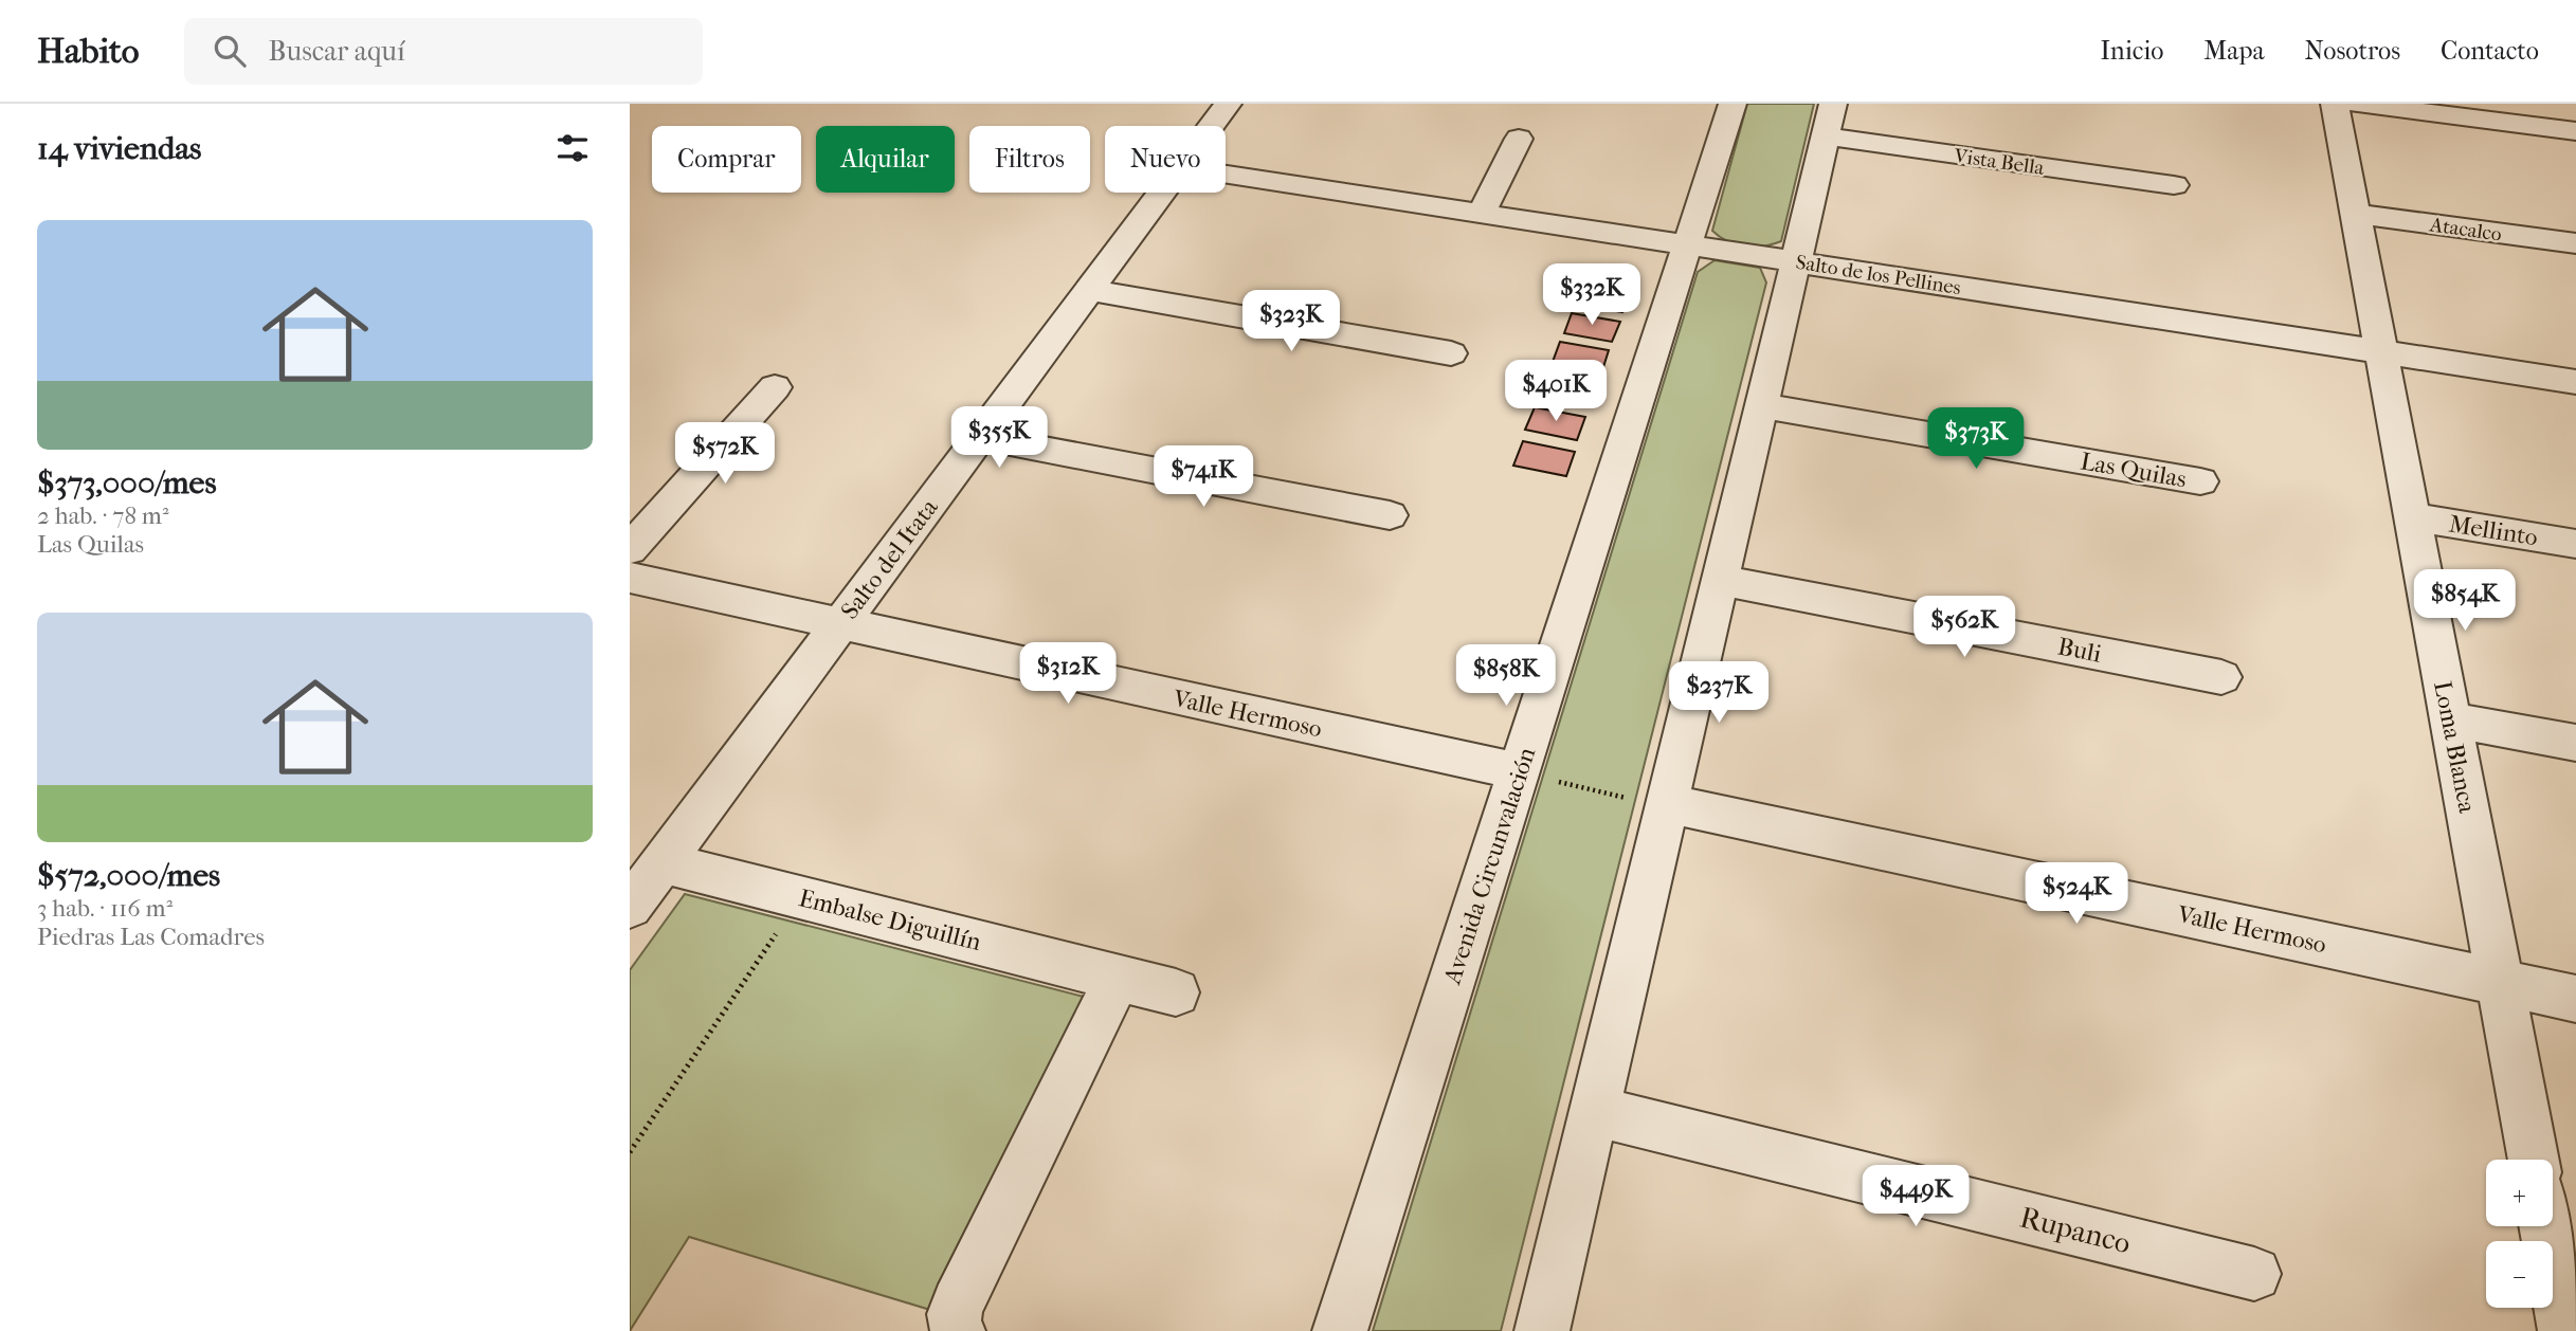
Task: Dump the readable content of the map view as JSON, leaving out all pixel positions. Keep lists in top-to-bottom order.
{
  "streets": {
    "street": [
      "Vista Bella",
      "Atacalco",
      "Salto de los Pellines",
      "Las Quilas",
      "Mellinto",
      "Salto del Itata",
      "Buli",
      "Valle Hermoso",
      "Loma Blanca",
      "Avenida Circunvalación",
      "Embalse Diguillín",
      "Rupanco"
    ]
  },
  "crossings": [
    ["Atacalco", "Loma Blanca"],
    ["Salto de los Pellines", "Loma Blanca"],
    ["Salto de los Pellines", "Avenida Circunvalación"],
    ["Mellinto", "Loma Blanca"],
    ["Salto del Itata", "Valle Hermoso"],
    ["Salto del Itata", "Embalse Diguillín"],
    ["Valle Hermoso", "Loma Blanca"],
    ["Valle Hermoso", "Avenida Circunvalación"]
  ],
  "page": {
    "header": "Habito",
    "search": "Buscar aquí",
    "nav": [
      "Inicio",
      "Mapa",
      "Nosotros",
      "Contacto"
    ],
    "heading": "14 viviendas",
    "chip": [
      "Comprar",
      "Alquilar",
      "Filtros",
      "Nuevo"
    ],
    "list": [
      {
        "name": "$373,000/mes",
        "note": "2 hab. · 78 m² · Las Quilas"
      },
      {
        "name": "$572,000/mes",
        "note": "3 hab. · 116 m² · Piedras Las Comadres"
      }
    ],
    "price": [
      "$332K",
      "$323K",
      "$401K",
      "$355K",
      "$373K",
      "$572K",
      "$741K",
      "$854K",
      "$562K",
      "$312K",
      "$858K",
      "$237K",
      "$524K",
      "$449K"
    ],
    "map_buttons": ["+", "−"]
  }
}
